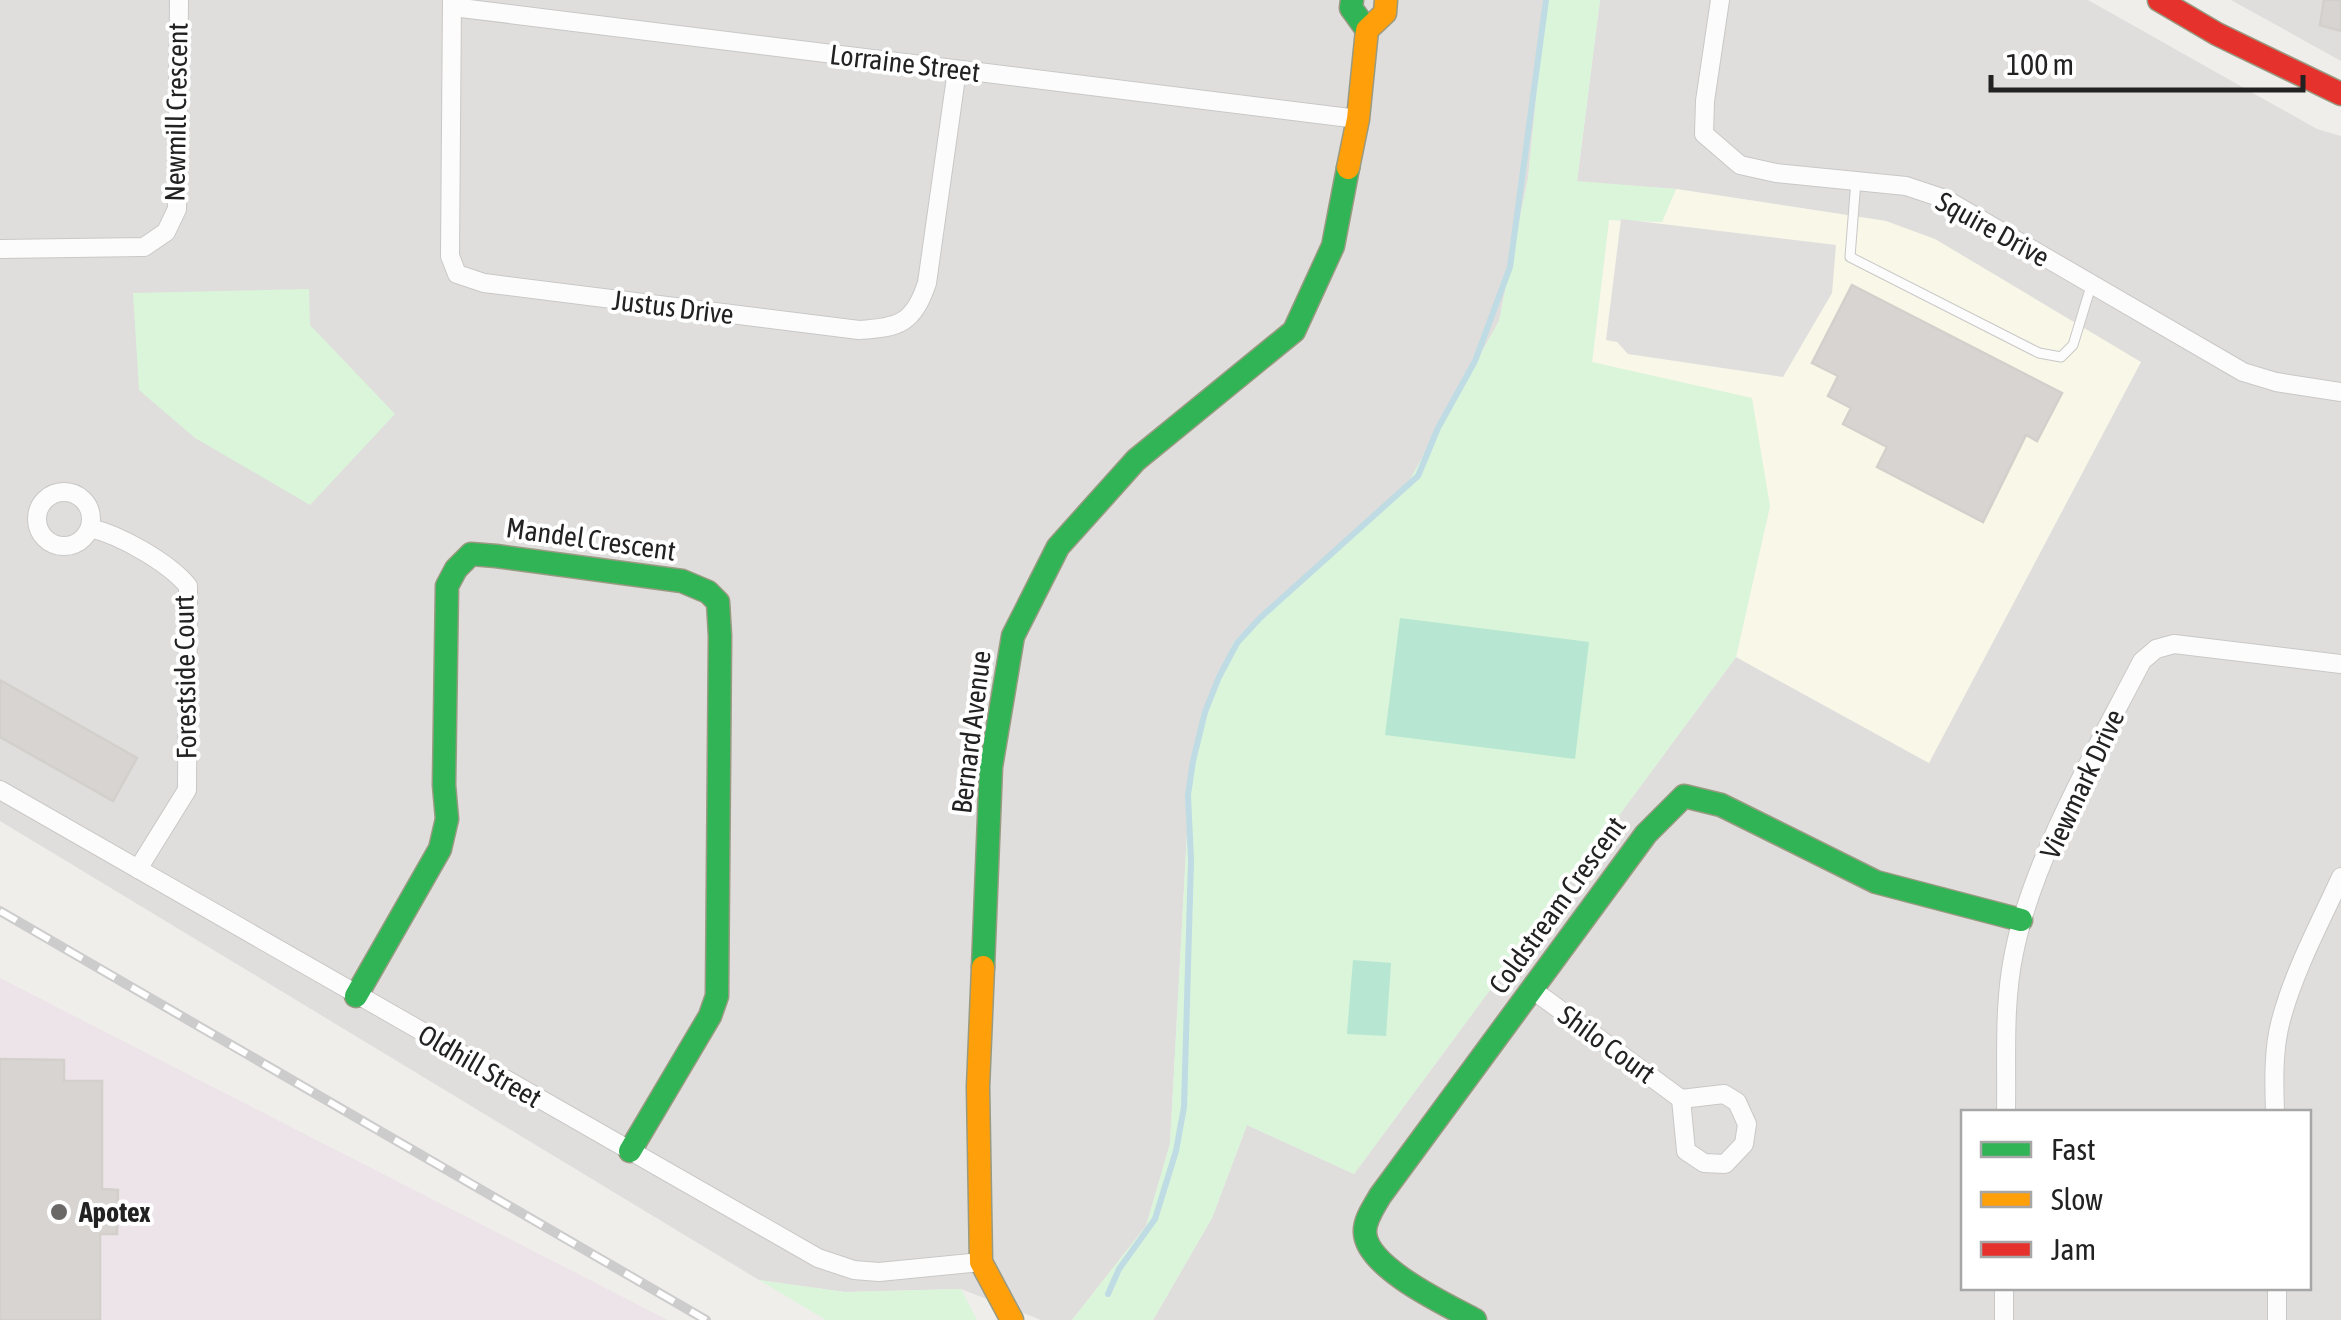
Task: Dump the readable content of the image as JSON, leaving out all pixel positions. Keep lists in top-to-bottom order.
{
  "streets": {
    "street": [
      "Lorraine Street",
      "Newmill Crescent",
      "Squire Drive",
      "Justus Drive",
      "Mandel Crescent",
      "Forestside Court",
      "Bernard Avenue",
      "Viewmark Drive",
      "Coldstream Crescent",
      "Shilo Court",
      "Oldhill Street"
    ]
  },
  "crossings": [
    ["Lorraine Street", "Justus Drive"],
    ["Lorraine Street", "Bernard Avenue"],
    ["Mandel Crescent", "Oldhill Street"],
    ["Forestside Court", "Oldhill Street"],
    ["Bernard Avenue", "Oldhill Street"],
    ["Viewmark Drive", "Coldstream Crescent"],
    ["Coldstream Crescent", "Shilo Court"]
  ],
  "places": ["Apotex"],
  "legend": ["Fast", "Slow", "Jam"],
  "scale_bar": "100 m"
}
